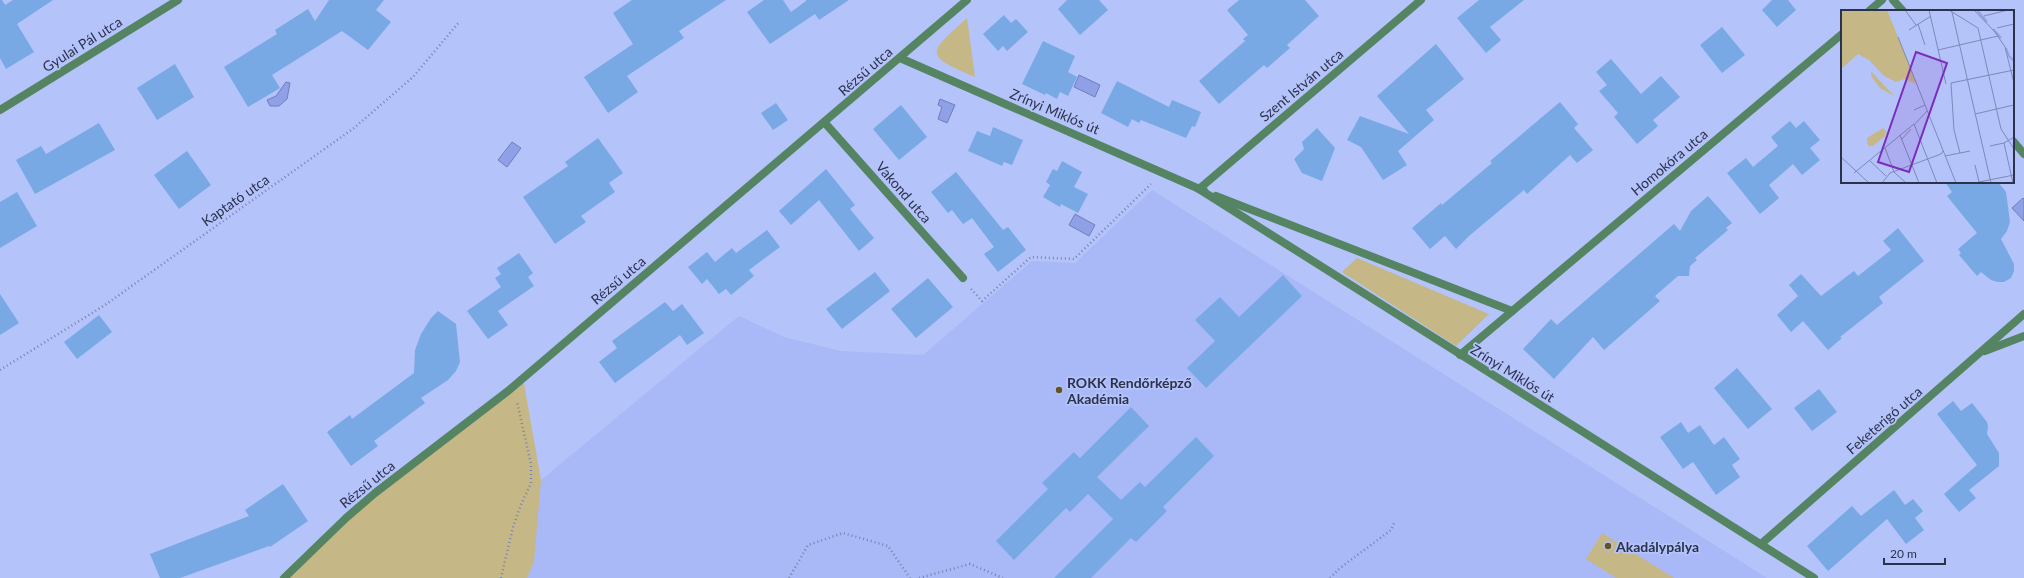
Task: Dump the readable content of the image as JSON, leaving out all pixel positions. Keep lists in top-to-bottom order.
{
  "streets": {
    "street": [
      "Gyulai Pál utca",
      "Rézsű utca",
      "Szent István utca",
      "Zrínyi Miklós út",
      "Homokóra utca",
      "Vakond utca",
      "Feketerigó utca"
    ],
    "path": ["Kaptató utca"]
  },
  "crossings": [
    ["Rézsű utca", "Zrínyi Miklós út"],
    ["Rézsű utca", "Vakond utca"],
    ["Szent István utca", "Zrínyi Miklós út"],
    ["Zrínyi Miklós út", "Homokóra utca"],
    ["Zrínyi Miklós út", "Feketerigó utca"]
  ],
  "places": ["ROKK Rendőrképző Akadémia", "Akadálypálya"],
  "scale_bar": "20 m"
}
